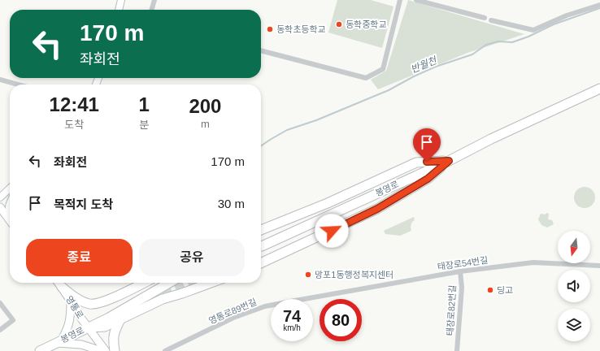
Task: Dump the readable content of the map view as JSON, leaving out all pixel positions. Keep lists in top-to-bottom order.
{
  "streets": {
    "highway": ["봉영로"],
    "main road": ["영통로"],
    "street": ["태장로54번길", "태장로82번길", "영통로89번길"]
  },
  "crossings": [
    ["봉영로", "영통로"],
    ["태장로54번길", "태장로82번길"],
    ["태장로54번길", "영통로89번길"]
  ],
  "water": ["반월천"],
  "places": [
    "동학중학교",
    "동학초등학교",
    "망포1동행정복지센터",
    "딩고"
  ],
  "north": "bottom",
  "page": {
    "turn": ["170 m", "좌회전"],
    "eta": [
      "12:41",
      "도착",
      "1",
      "분",
      "200",
      "m"
    ],
    "list": [
      {
        "name": "좌회전",
        "value": "170 m"
      },
      {
        "name": "목적지 도착",
        "value": "30 m"
      }
    ],
    "buttons": ["종료", "공유"],
    "speed": "74 km/h",
    "limit": "80"
  }
}
